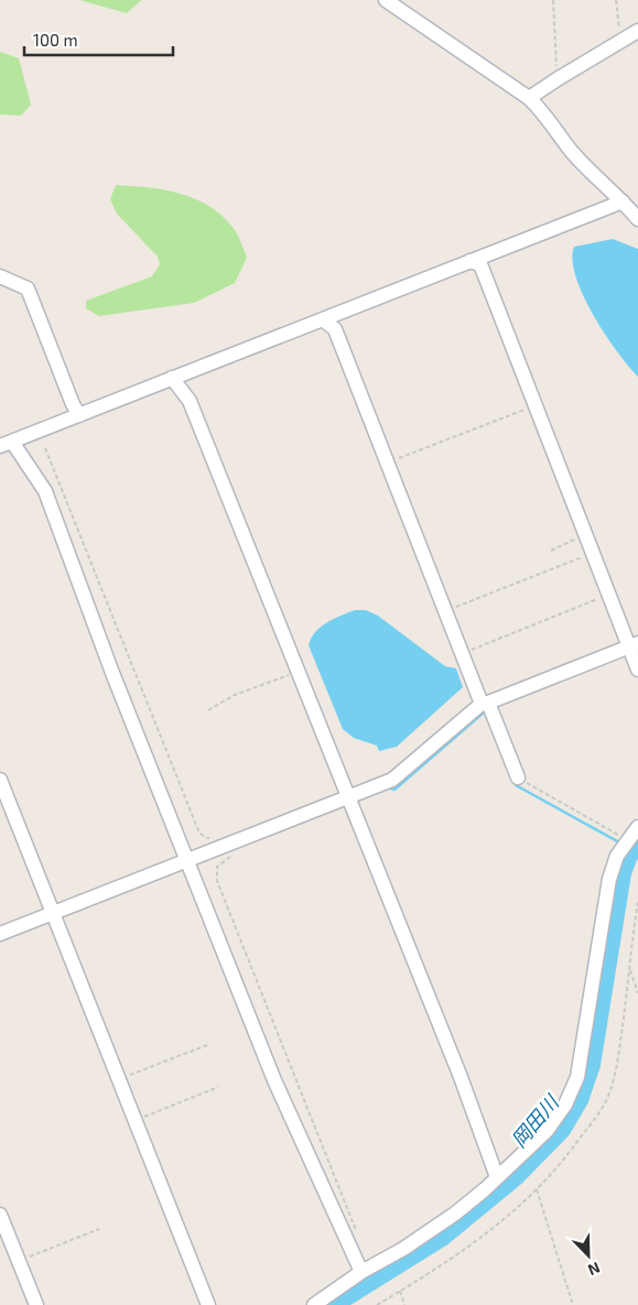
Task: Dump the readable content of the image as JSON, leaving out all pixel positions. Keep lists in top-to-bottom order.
{
  "water": ["岡田川"],
  "scale_bar": "100 m",
  "north": "bottom right"
}
